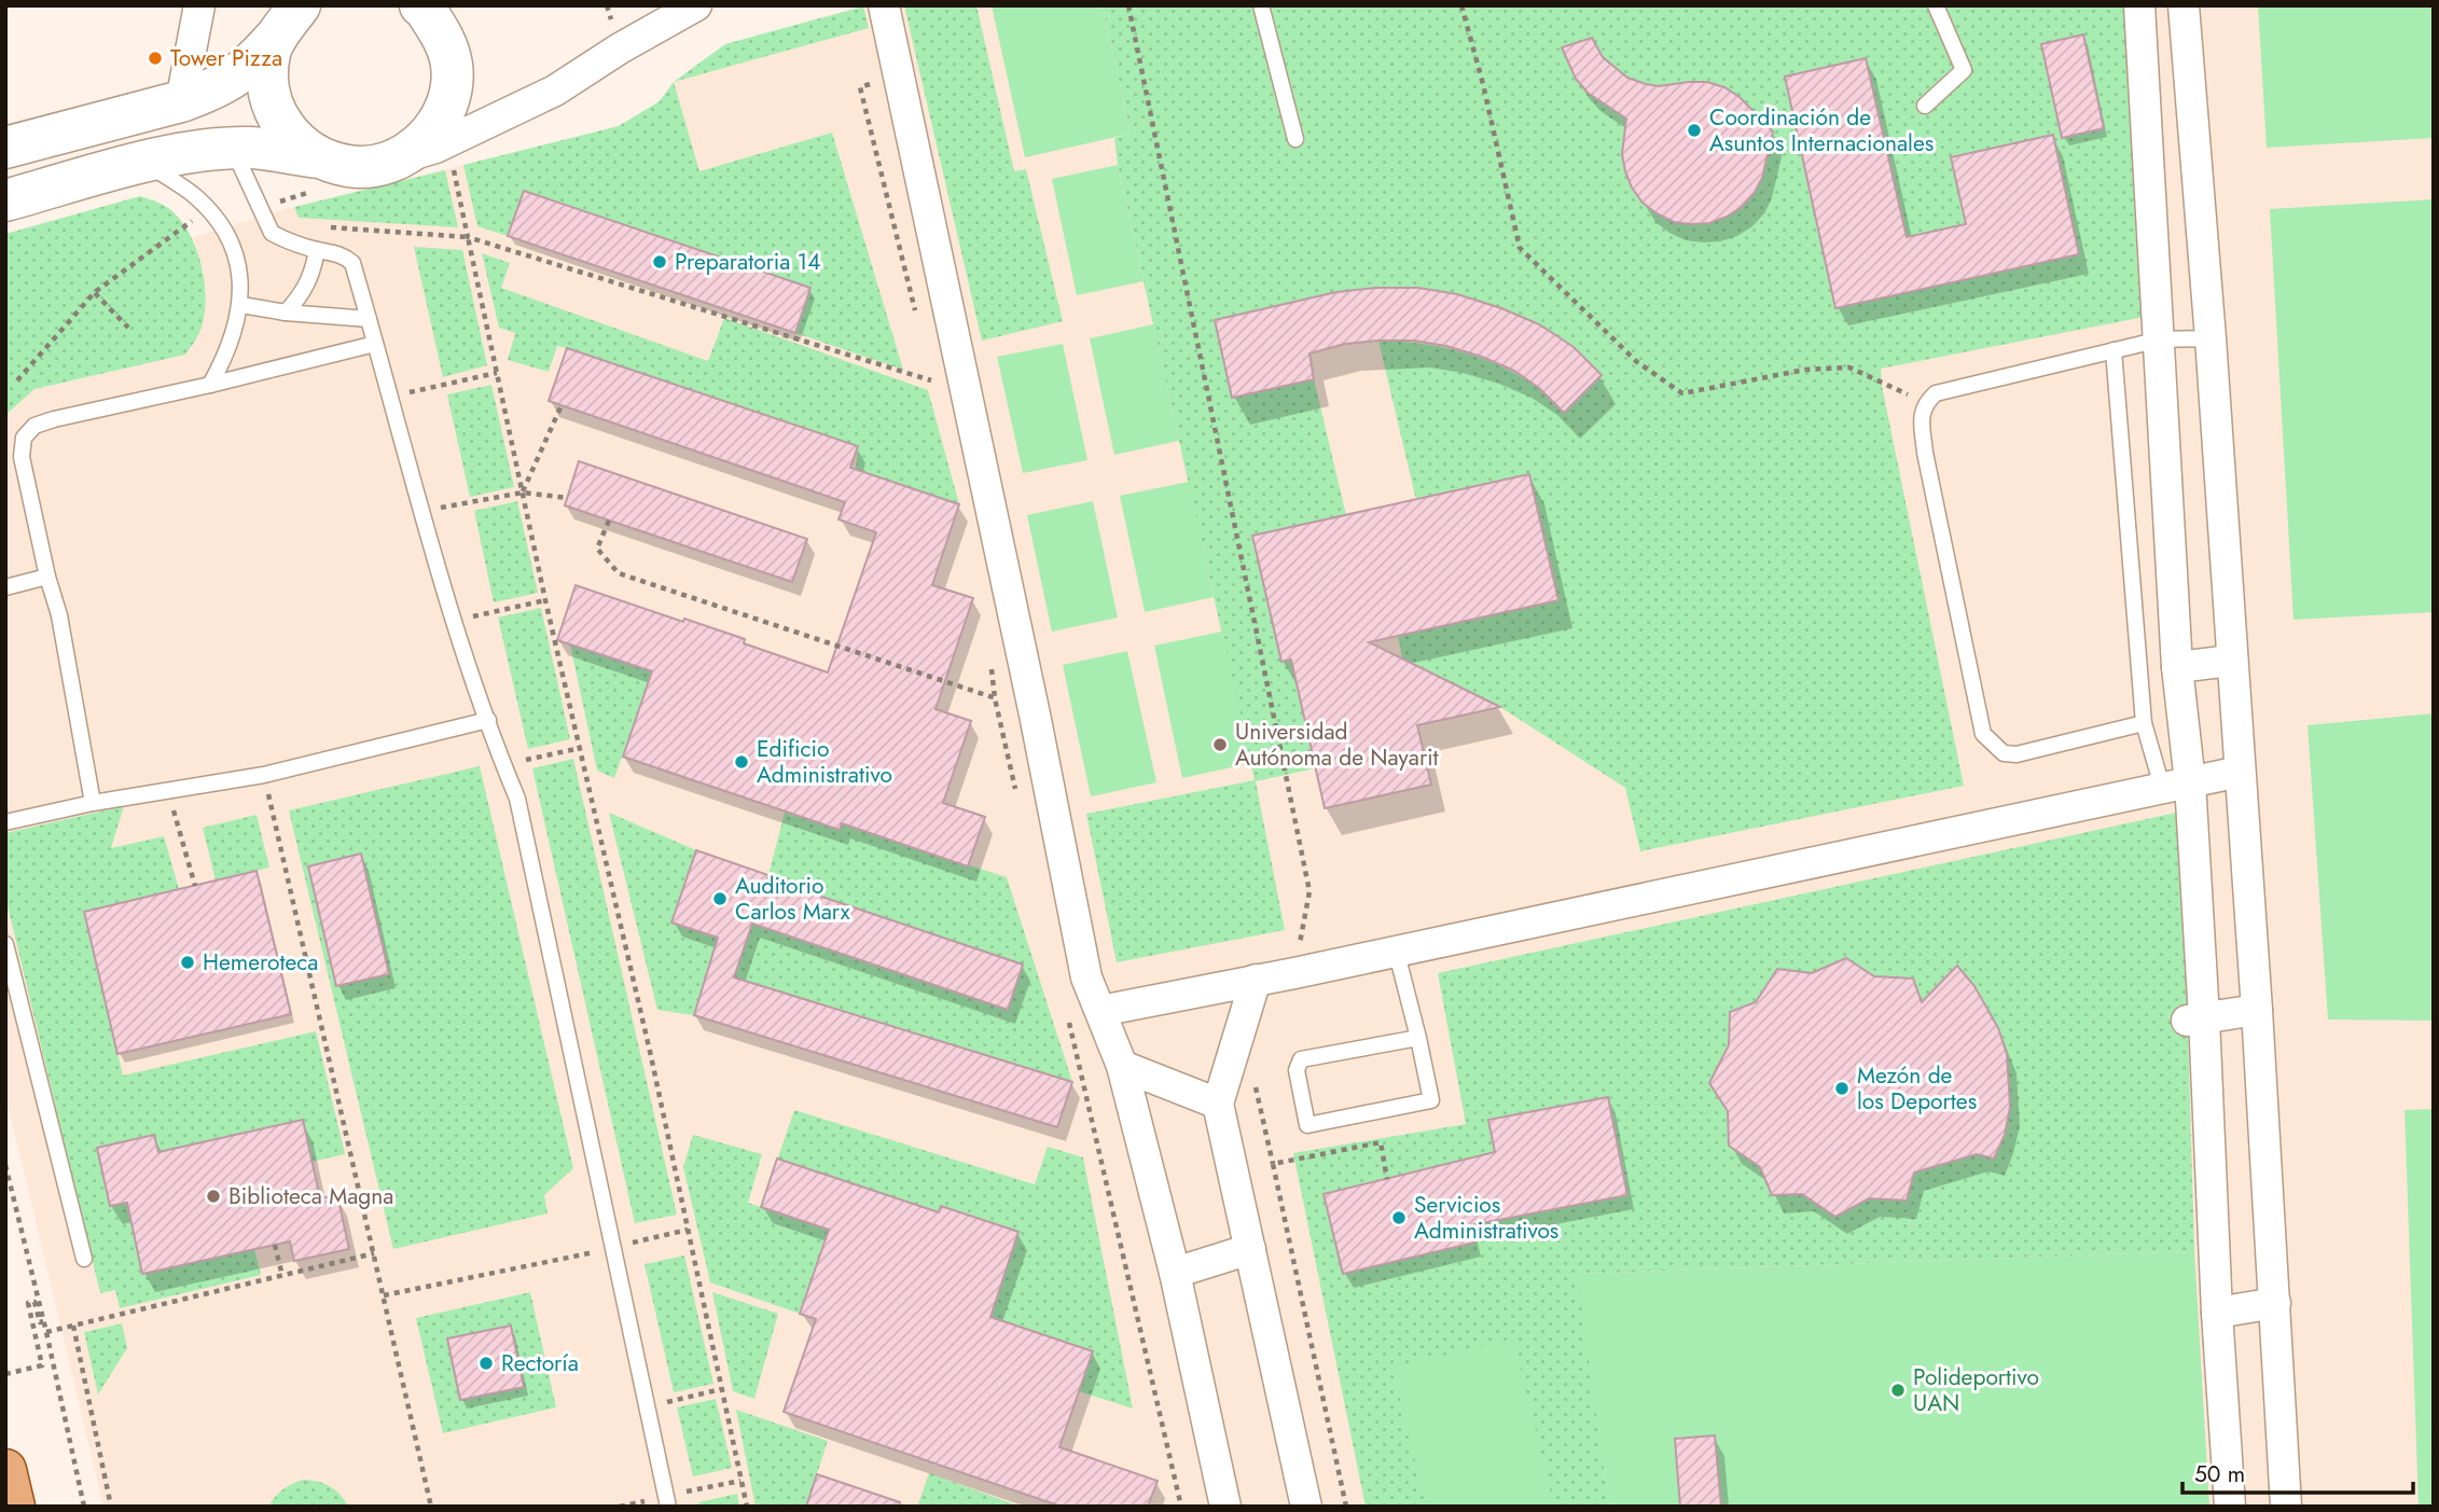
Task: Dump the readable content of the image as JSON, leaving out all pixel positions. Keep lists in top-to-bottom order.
{
  "places": [
    "Tower Pizza",
    "Coordinación de Asuntos Internacionales",
    "Preparatoria 14",
    "Universidad Autónoma de Nayarit",
    "Edificio Administrativo",
    "Auditorio Carlos Marx",
    "Hemeroteca",
    "Mezón de los Deportes",
    "Biblioteca Magna",
    "Servicios Administrativos",
    "Rectoría",
    "Polideportivo UAN"
  ],
  "scale_bar": "50 m"
}
